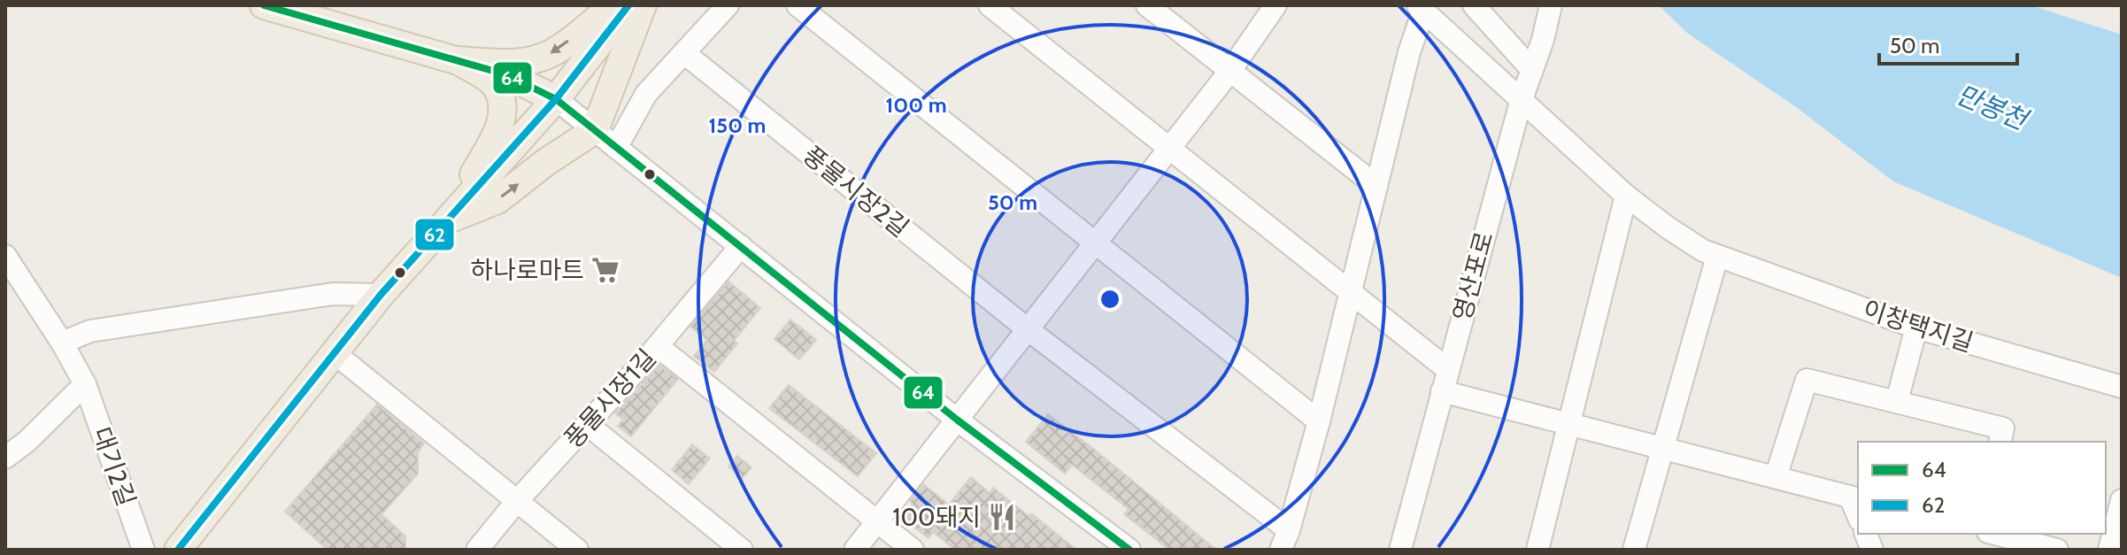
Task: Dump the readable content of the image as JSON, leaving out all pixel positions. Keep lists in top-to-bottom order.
{
  "streets": {
    "street": [
      "풍물시장2길",
      "영산포로",
      "이창택지길",
      "풍물시장1길",
      "대기2길"
    ]
  },
  "crossings": [
    ["풍물시장2길", "영산포로"],
    ["풍물시장2길", "이창택지길"],
    ["영산포로", "이창택지길"]
  ],
  "water": ["만봉천"],
  "places": {
    "supermarket": ["하나로마트"],
    "restaurant": ["100돼지"]
  },
  "lines": ["transit line 64", "transit line 62"],
  "legend": ["64", "62"],
  "scale_bar": "50 m",
  "rings": ["100 m", "150 m", "50 m"]
}
